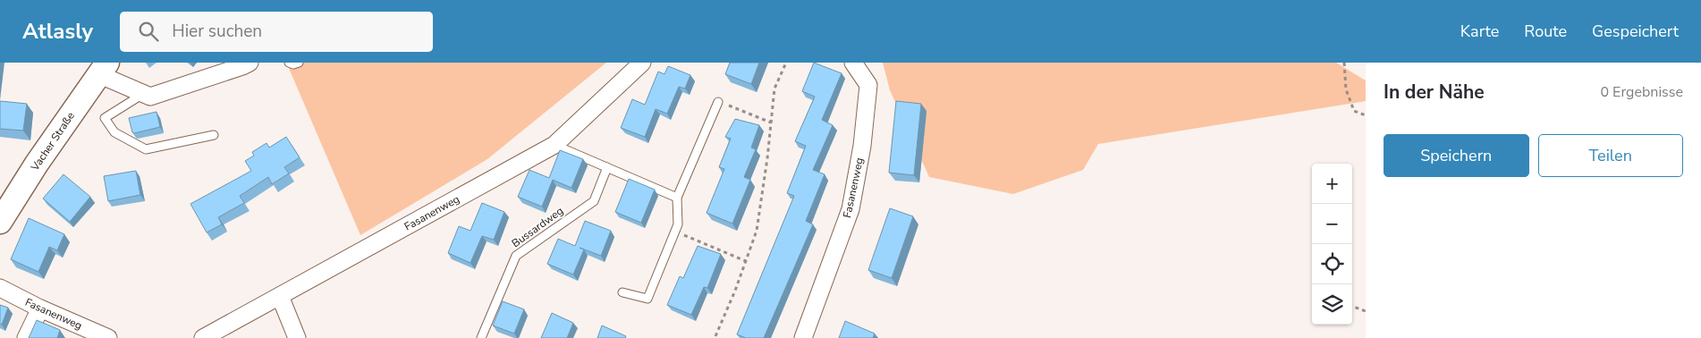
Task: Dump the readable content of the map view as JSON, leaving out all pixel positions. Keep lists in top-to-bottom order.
{
  "streets": {
    "main road": ["Vacher Straße"],
    "street": ["Fasanenweg"],
    "lane": ["Bussardweg"]
  },
  "page": {
    "header": "Atlasly",
    "search": "Hier suchen",
    "nav": ["Karte", "Route", "Gespeichert"],
    "heading": ["In der Nähe", "0 Ergebnisse"],
    "buttons": ["Speichern", "Teilen"],
    "map_buttons": ["+", "−"]
  }
}
